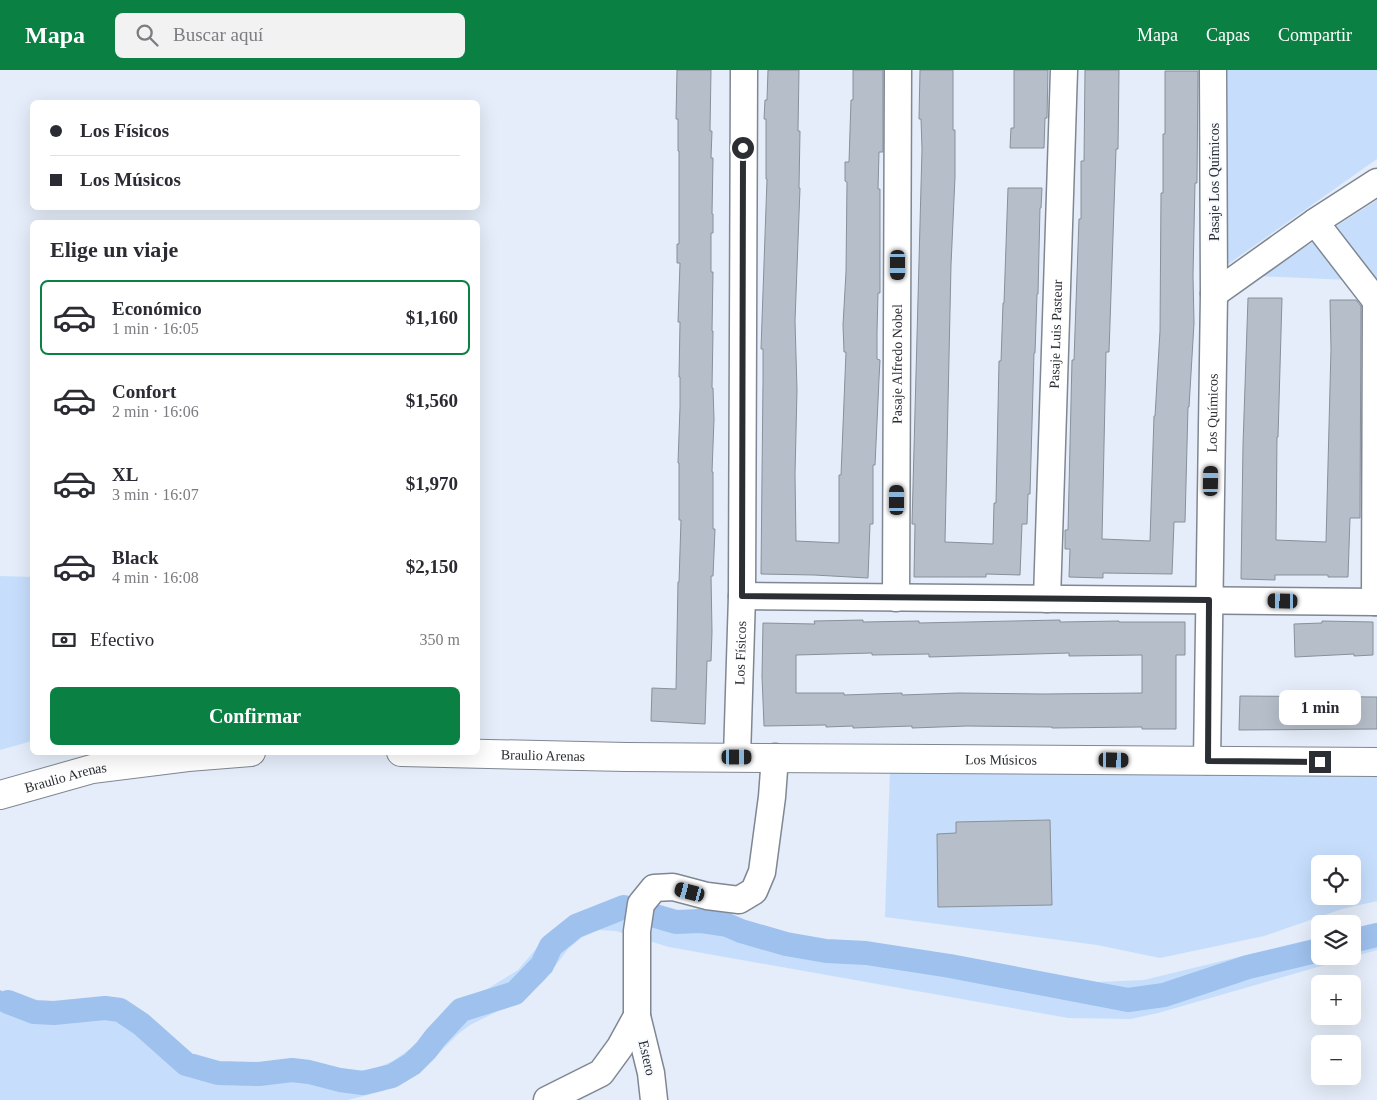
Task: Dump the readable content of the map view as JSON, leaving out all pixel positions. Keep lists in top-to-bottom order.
{
  "streets": {
    "street": [
      "Pasaje Los Químicos",
      "Pasaje Luis Pasteur",
      "Pasaje Alfredo Nobel",
      "Los Químicos",
      "Los Físicos",
      "Braulio Arenas",
      "Los Músicos",
      "Estero"
    ]
  },
  "crossings": [
    ["Pasaje Los Químicos", "Los Químicos"],
    ["Los Químicos", "Los Músicos"],
    ["Los Físicos", "Los Músicos"],
    ["Braulio Arenas", "Los Músicos"]
  ],
  "page": {
    "header": "Mapa",
    "search": "Buscar aquí",
    "nav": ["Mapa", "Capas", "Compartir"],
    "banner": ["Los Físicos", "Los Músicos"],
    "heading": "Elige un viaje",
    "list": [
      {
        "name": "Económico",
        "note": "1 min · 16:05",
        "value": "$1,160"
      },
      {
        "name": "Confort",
        "note": "2 min · 16:06",
        "value": "$1,560"
      },
      {
        "name": "XL",
        "note": "3 min · 16:07",
        "value": "$1,970"
      },
      {
        "name": "Black",
        "note": "4 min · 16:08",
        "value": "$2,150"
      }
    ],
    "pay": ["Efectivo", "350 m"],
    "buttons": "Confirmar",
    "bubble": "1 min",
    "map_buttons": ["+", "−"]
  }
}
